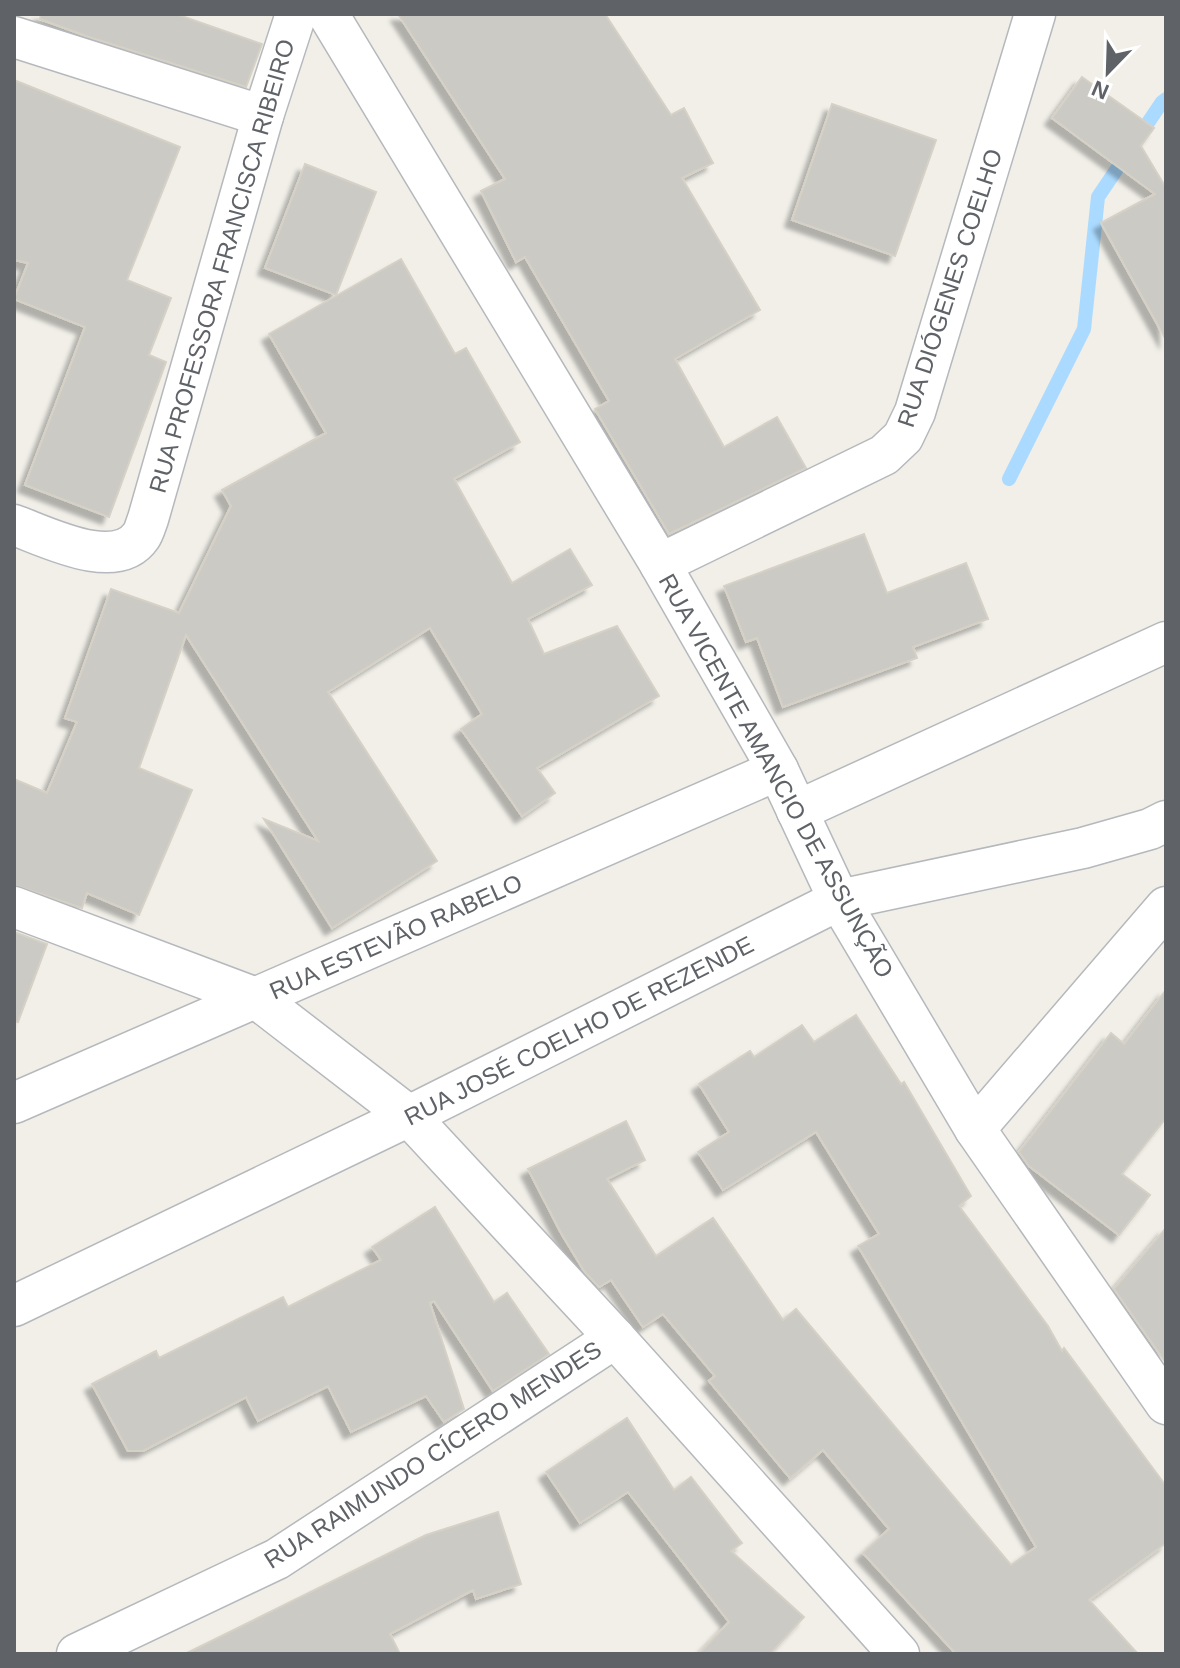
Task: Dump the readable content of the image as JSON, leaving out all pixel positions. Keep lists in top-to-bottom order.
{
  "streets": {
    "street": [
      "RUA PROFESSORA FRANCISCA RIBEIRO",
      "RUA DIÓGENES COELHO",
      "RUA VICENTE AMANCIO DE ASSUNÇÃO",
      "RUA ESTEVÃO RABELO",
      "RUA JOSÉ COELHO DE REZENDE",
      "RUA RAIMUNDO CÍCERO MENDES"
    ]
  },
  "crossings": [
    ["RUA DIÓGENES COELHO", "RUA VICENTE AMANCIO DE ASSUNÇÃO"],
    ["RUA VICENTE AMANCIO DE ASSUNÇÃO", "RUA ESTEVÃO RABELO"],
    ["RUA VICENTE AMANCIO DE ASSUNÇÃO", "RUA JOSÉ COELHO DE REZENDE"]
  ],
  "north": "bottom left"
}
